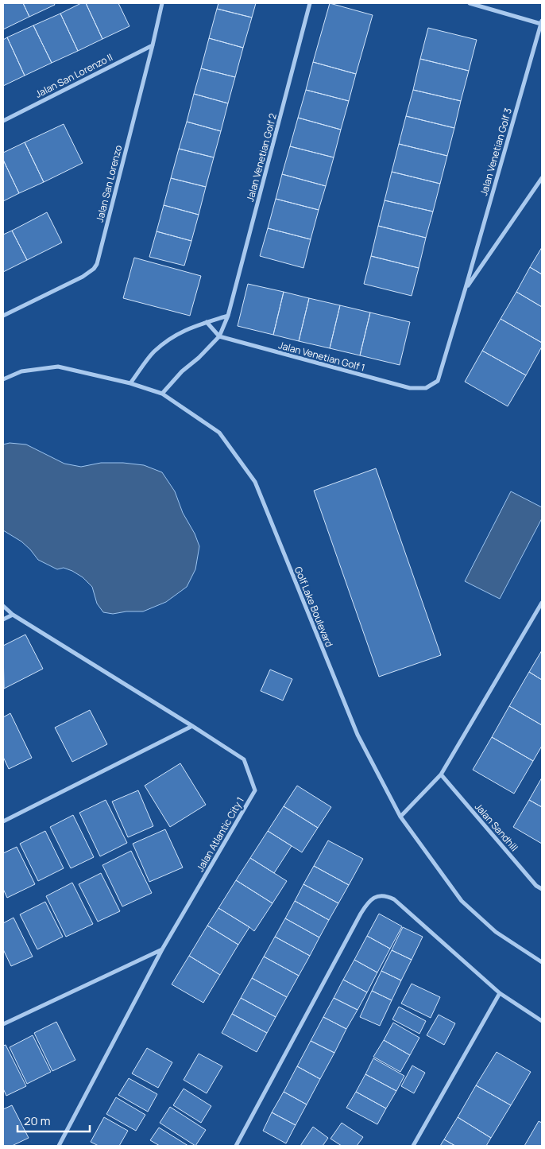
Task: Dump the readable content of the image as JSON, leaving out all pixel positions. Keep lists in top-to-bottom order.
{
  "streets": {
    "street": [
      "Jalan San Lorenzo II",
      "Jalan Venetian Golf 3",
      "Jalan Venetian Golf 2",
      "Jalan San Lorenzo",
      "Jalan Venetian Golf 1",
      "Golf Lake Boulevard",
      "Jalan Sandhill",
      "Jalan Atlantic City 1"
    ]
  },
  "crossings": [
    ["Jalan San Lorenzo II", "Jalan San Lorenzo"],
    ["Jalan Venetian Golf 3", "Jalan Venetian Golf 1"],
    ["Jalan Venetian Golf 2", "Jalan Venetian Golf 1"],
    ["Jalan Venetian Golf 2", "Golf Lake Boulevard"]
  ],
  "scale_bar": "20 m"
}
